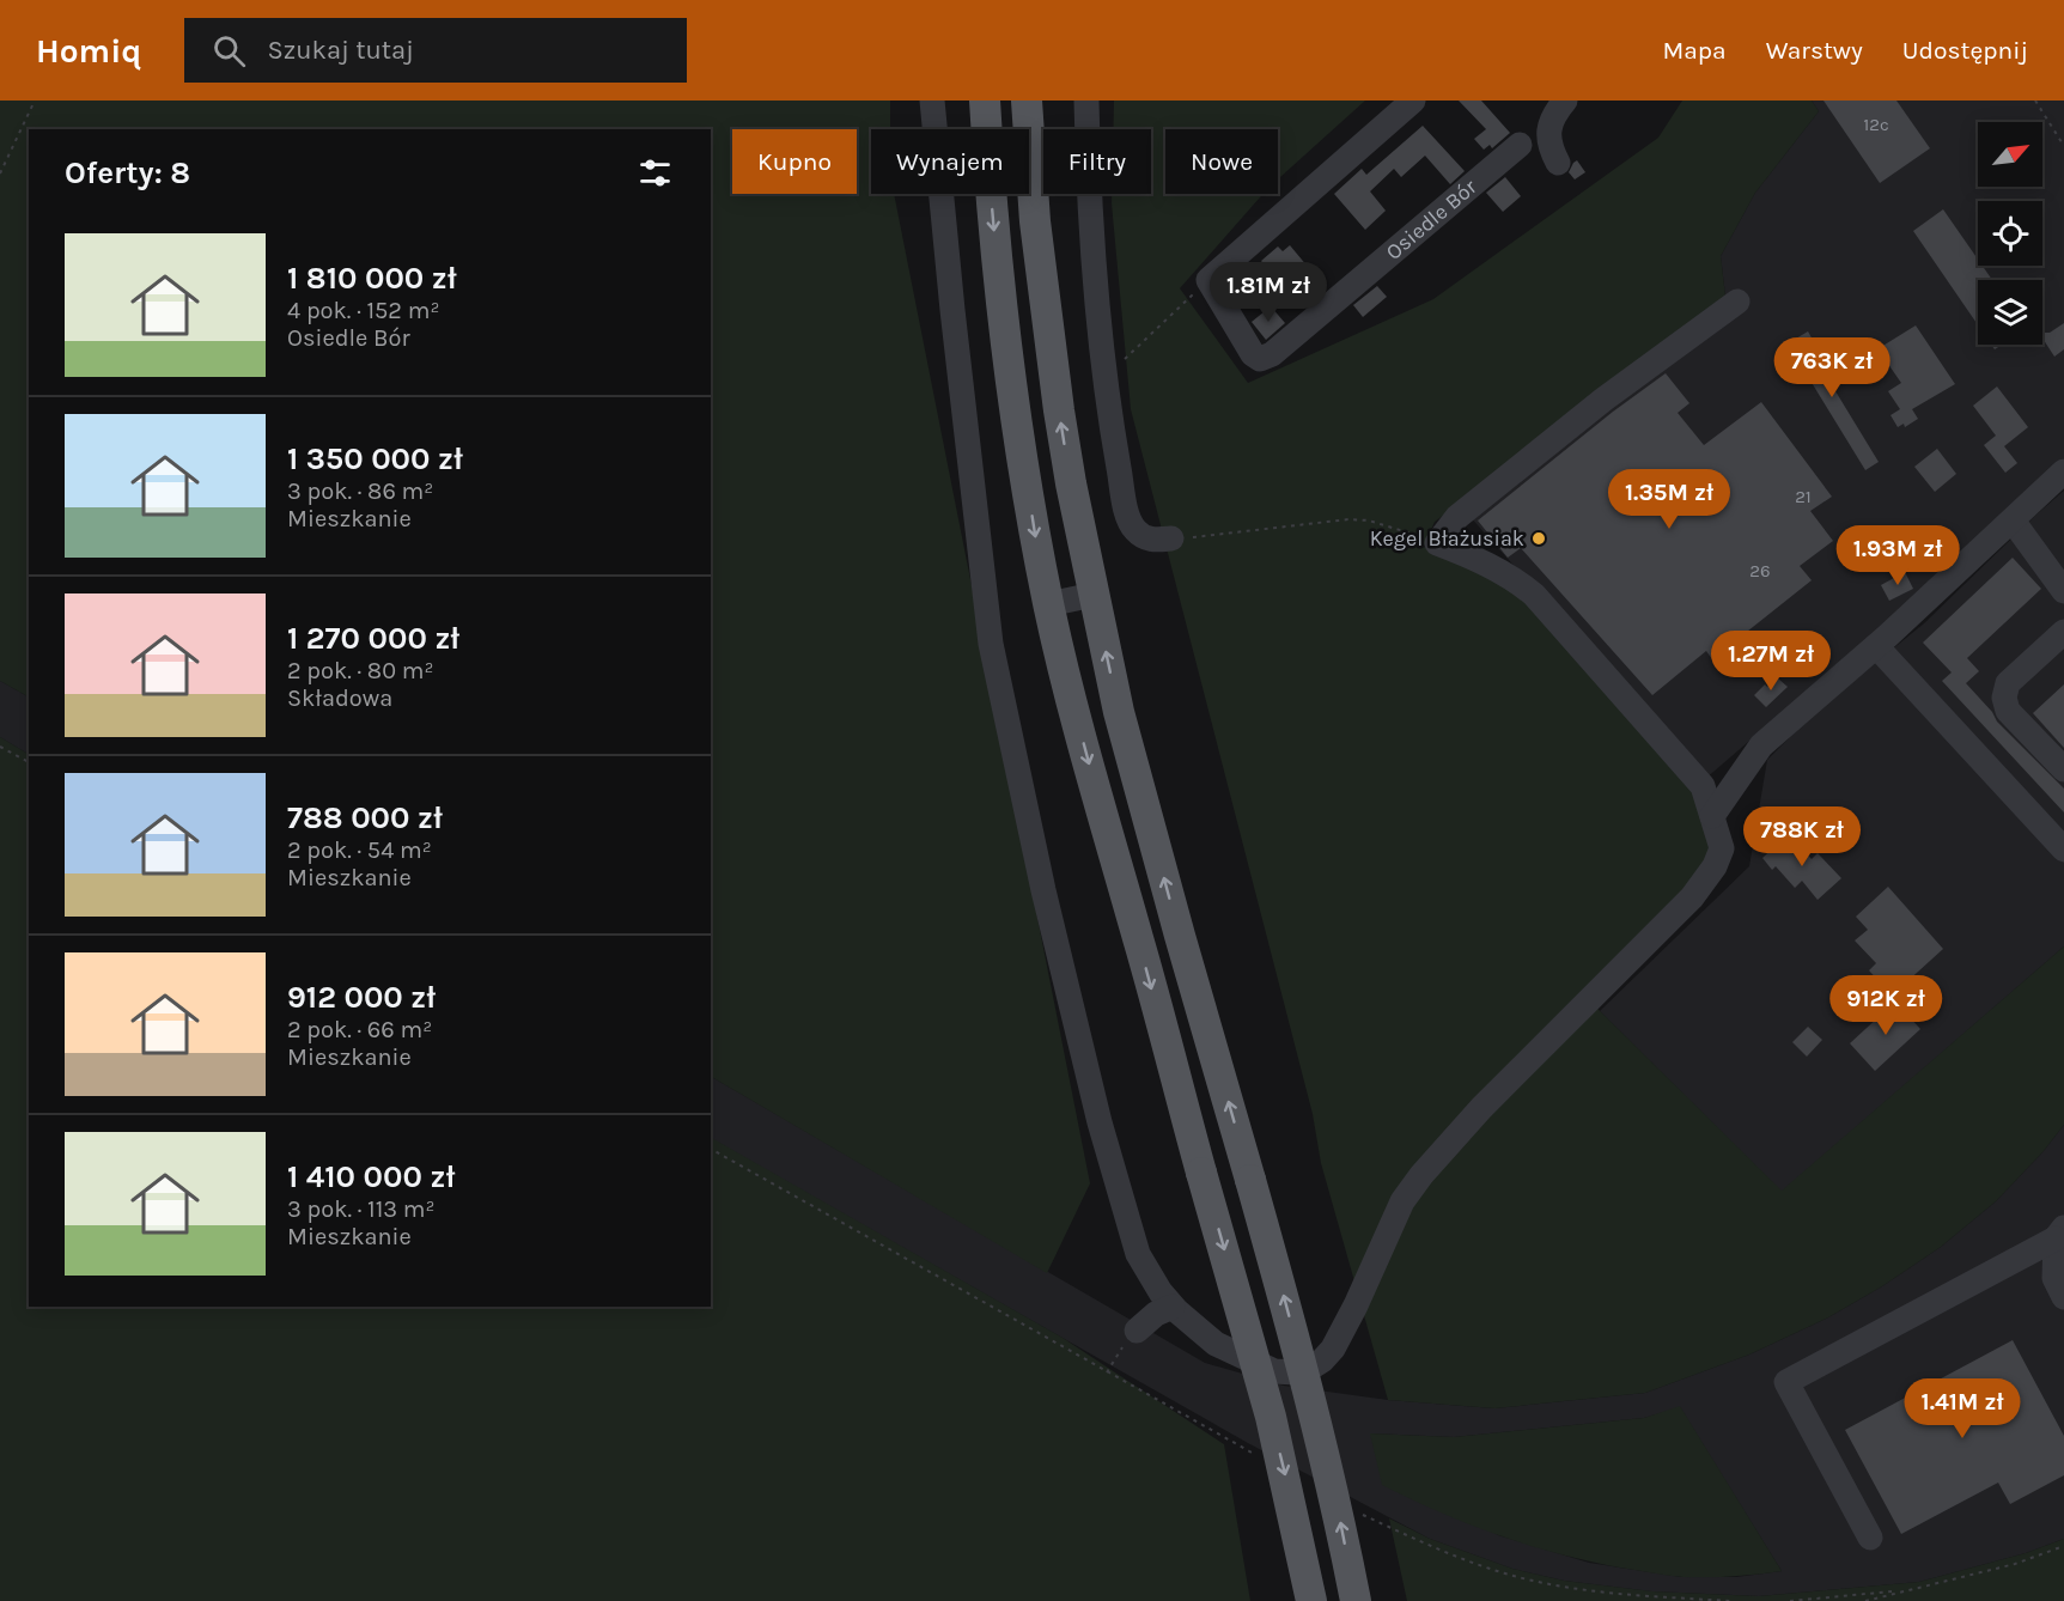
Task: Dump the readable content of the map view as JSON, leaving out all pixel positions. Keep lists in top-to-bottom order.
{
  "streets": {
    "street": ["Osiedle Bór"]
  },
  "places": ["Kegel Błażusiak"],
  "house_numbers": ["12c", "21", "26"],
  "north": "top right",
  "page": {
    "header": "Homiq",
    "search": "Szukaj tutaj",
    "nav": ["Mapa", "Warstwy", "Udostępnij"],
    "chip": [
      "Kupno",
      "Wynajem",
      "Filtry",
      "Nowe"
    ],
    "heading": "Oferty: 8",
    "list": [
      {
        "name": "1 810 000 zł",
        "note": "4 pok. · 152 m² · Osiedle Bór"
      },
      {
        "name": "1 350 000 zł",
        "note": "3 pok. · 86 m² · Mieszkanie"
      },
      {
        "name": "1 270 000 zł",
        "note": "2 pok. · 80 m² · Składowa"
      },
      {
        "name": "788 000 zł",
        "note": "2 pok. · 54 m² · Mieszkanie"
      },
      {
        "name": "912 000 zł",
        "note": "2 pok. · 66 m² · Mieszkanie"
      },
      {
        "name": "1 410 000 zł",
        "note": "3 pok. · 113 m² · Mieszkanie"
      }
    ],
    "price": [
      "1.81M zł",
      "763K zł",
      "1.35M zł",
      "1.93M zł",
      "1.27M zł",
      "788K zł",
      "912K zł",
      "1.41M zł"
    ]
  }
}
